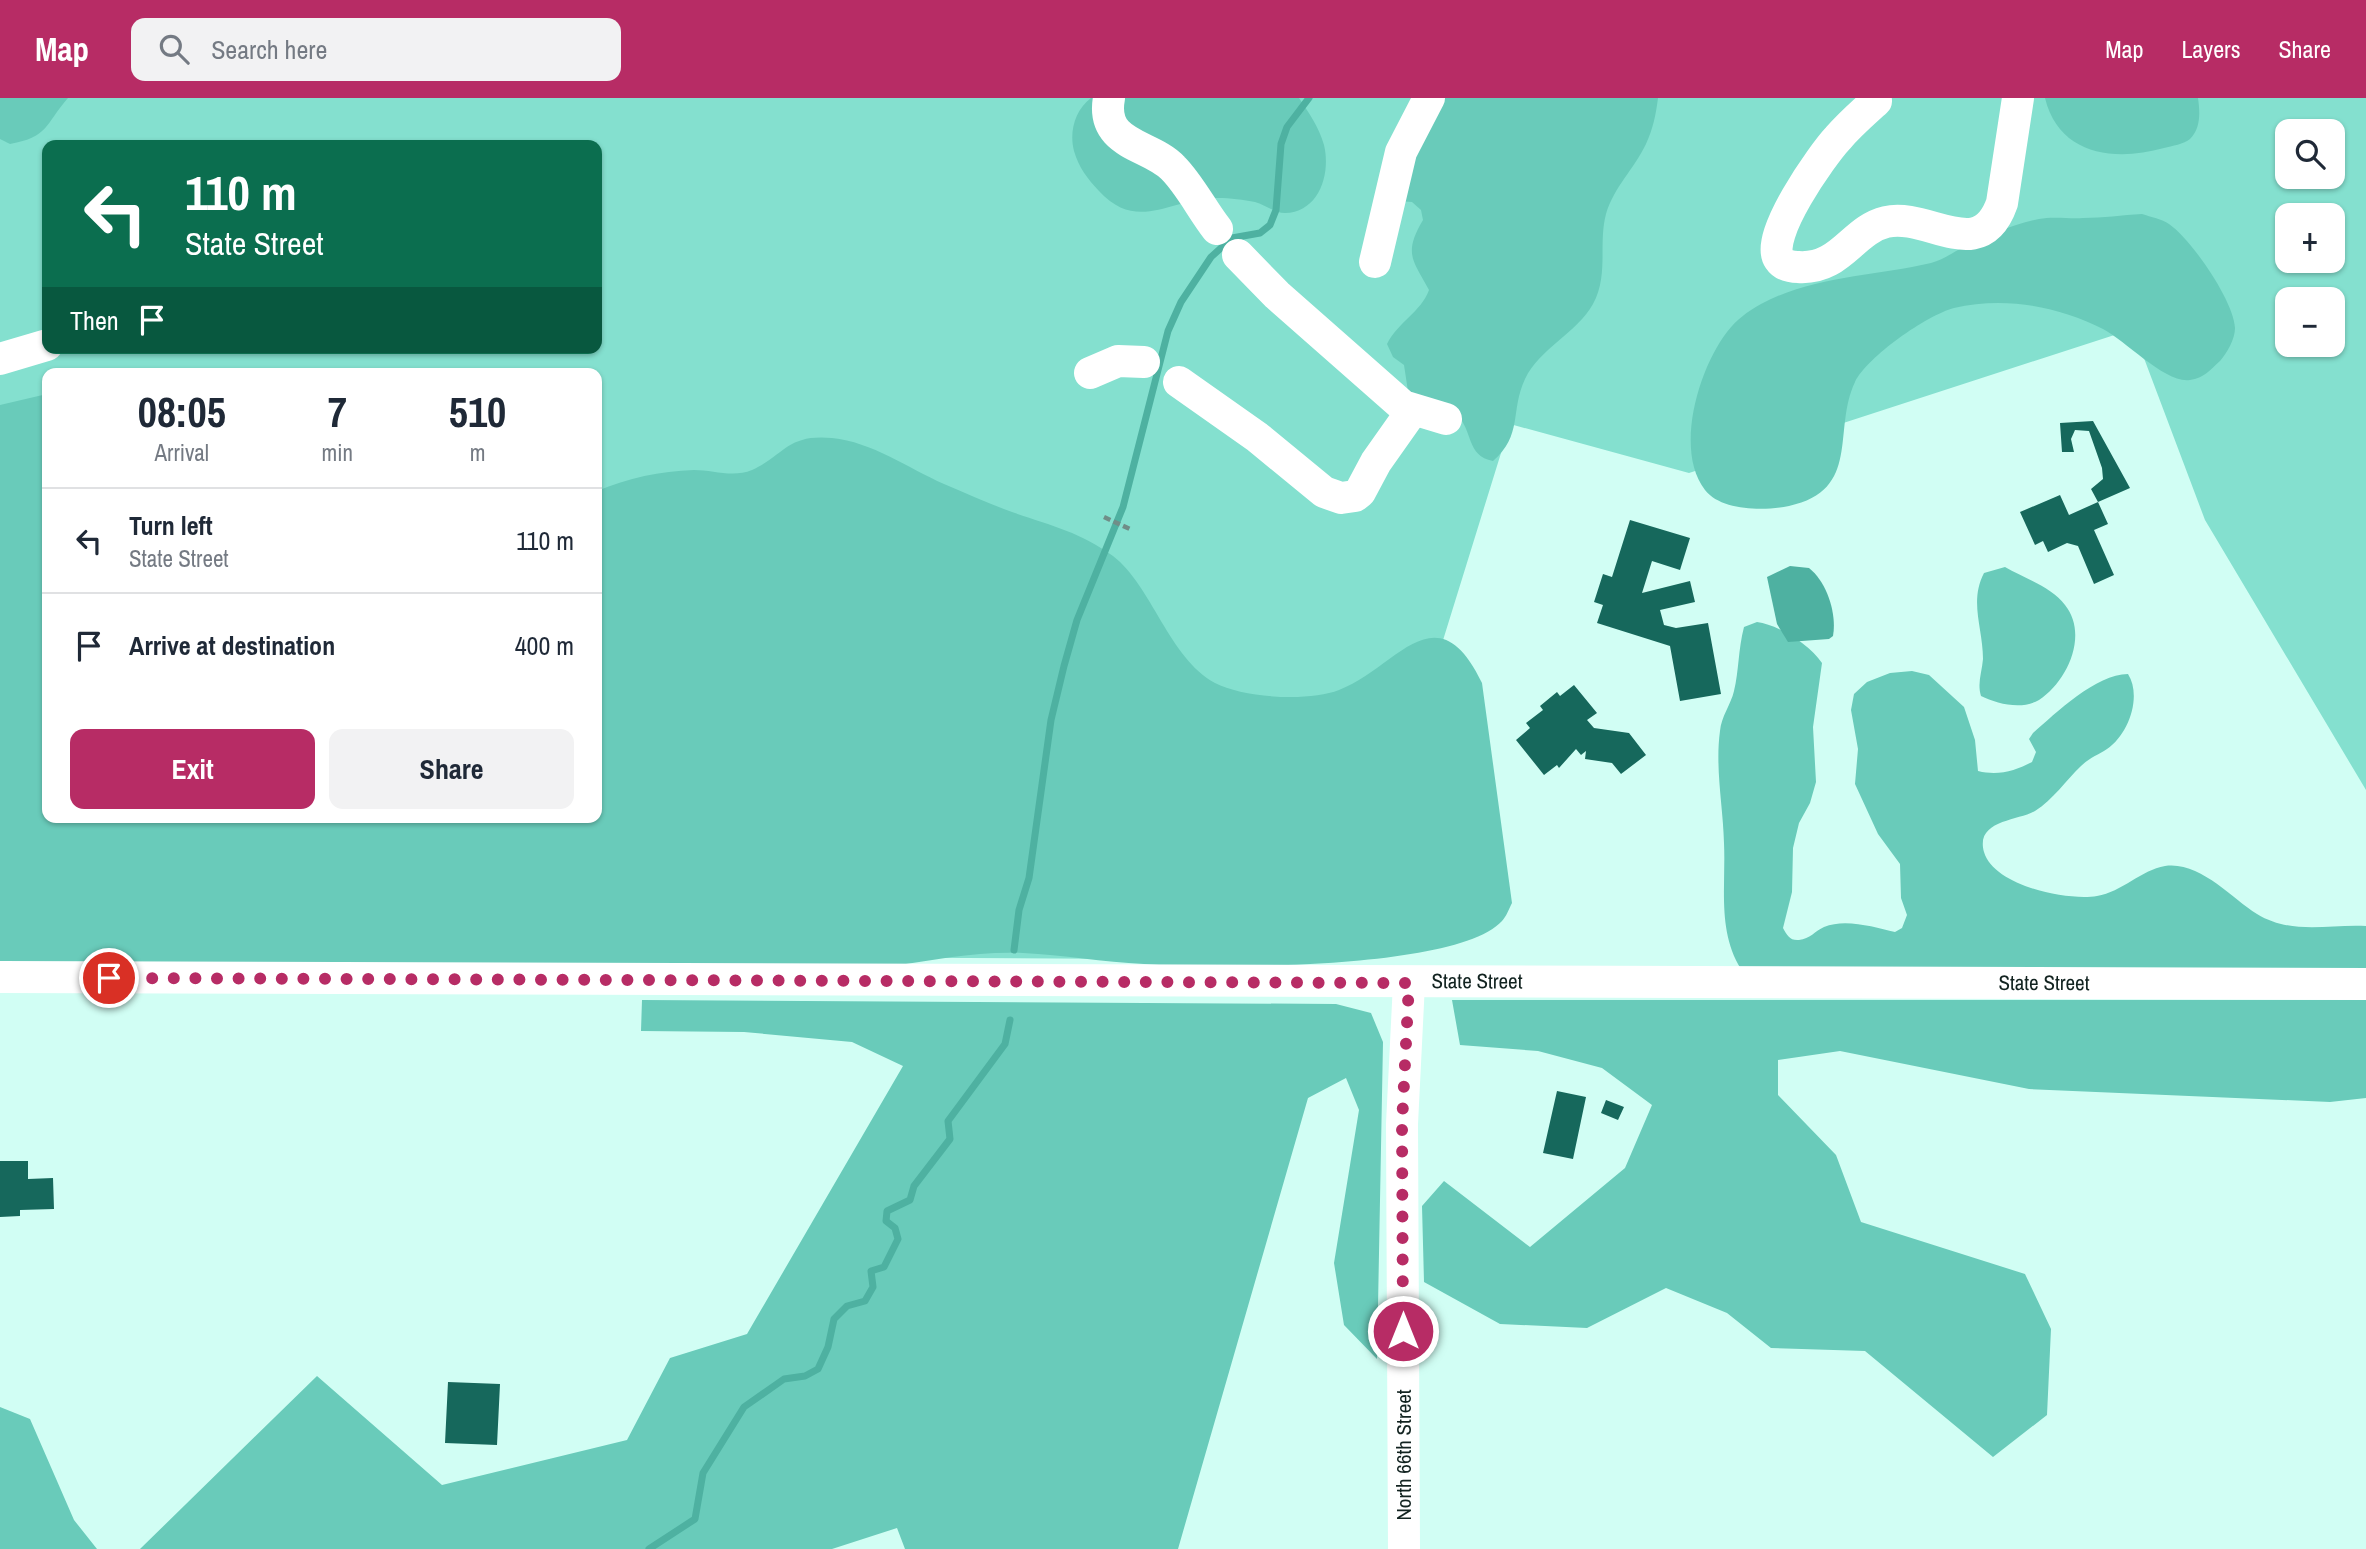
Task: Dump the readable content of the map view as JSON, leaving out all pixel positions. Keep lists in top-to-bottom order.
{
  "streets": {
    "street": ["State Street", "North 66th Street"]
  },
  "crossings": [
    ["State Street", "North 66th Street"]
  ],
  "page": {
    "header": "Map",
    "search": "Search here",
    "nav": ["Map", "Layers", "Share"],
    "map_buttons": ["+", "−"],
    "turn": ["110 m", "State Street"],
    "then": "Then",
    "eta": [
      "08:05",
      "Arrival",
      "7",
      "min",
      "510",
      "m"
    ],
    "list": [
      {
        "name": "Turn left",
        "note": "State Street",
        "value": "110 m"
      },
      {
        "name": "Arrive at destination",
        "value": "400 m"
      }
    ],
    "buttons": ["Exit", "Share"]
  }
}
